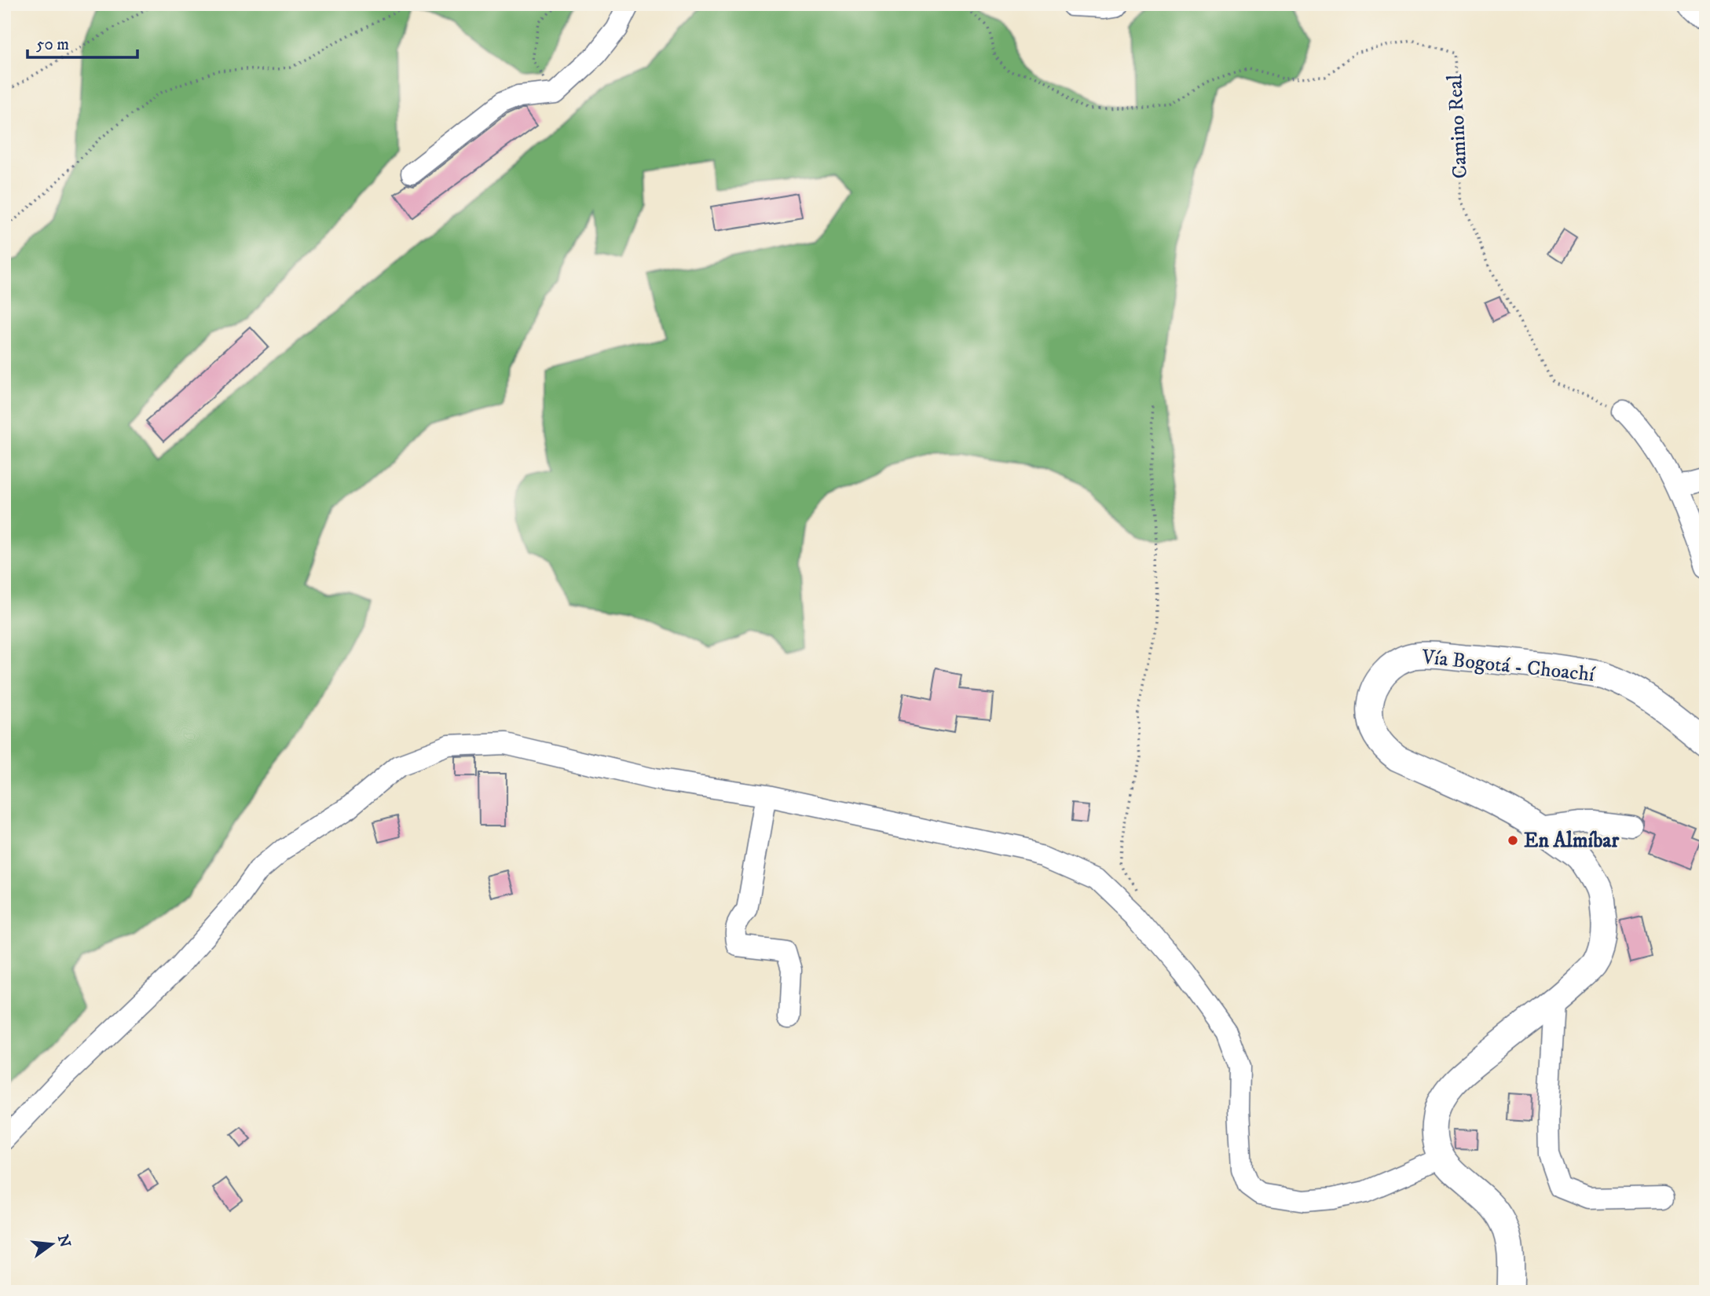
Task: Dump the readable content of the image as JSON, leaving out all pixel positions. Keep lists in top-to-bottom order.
{
  "streets": {
    "main road": ["Vía Bogotá - Choachí"],
    "path": ["Camino Real"]
  },
  "places": ["En Almíbar"],
  "scale_bar": "50 m",
  "north": "right"
}
